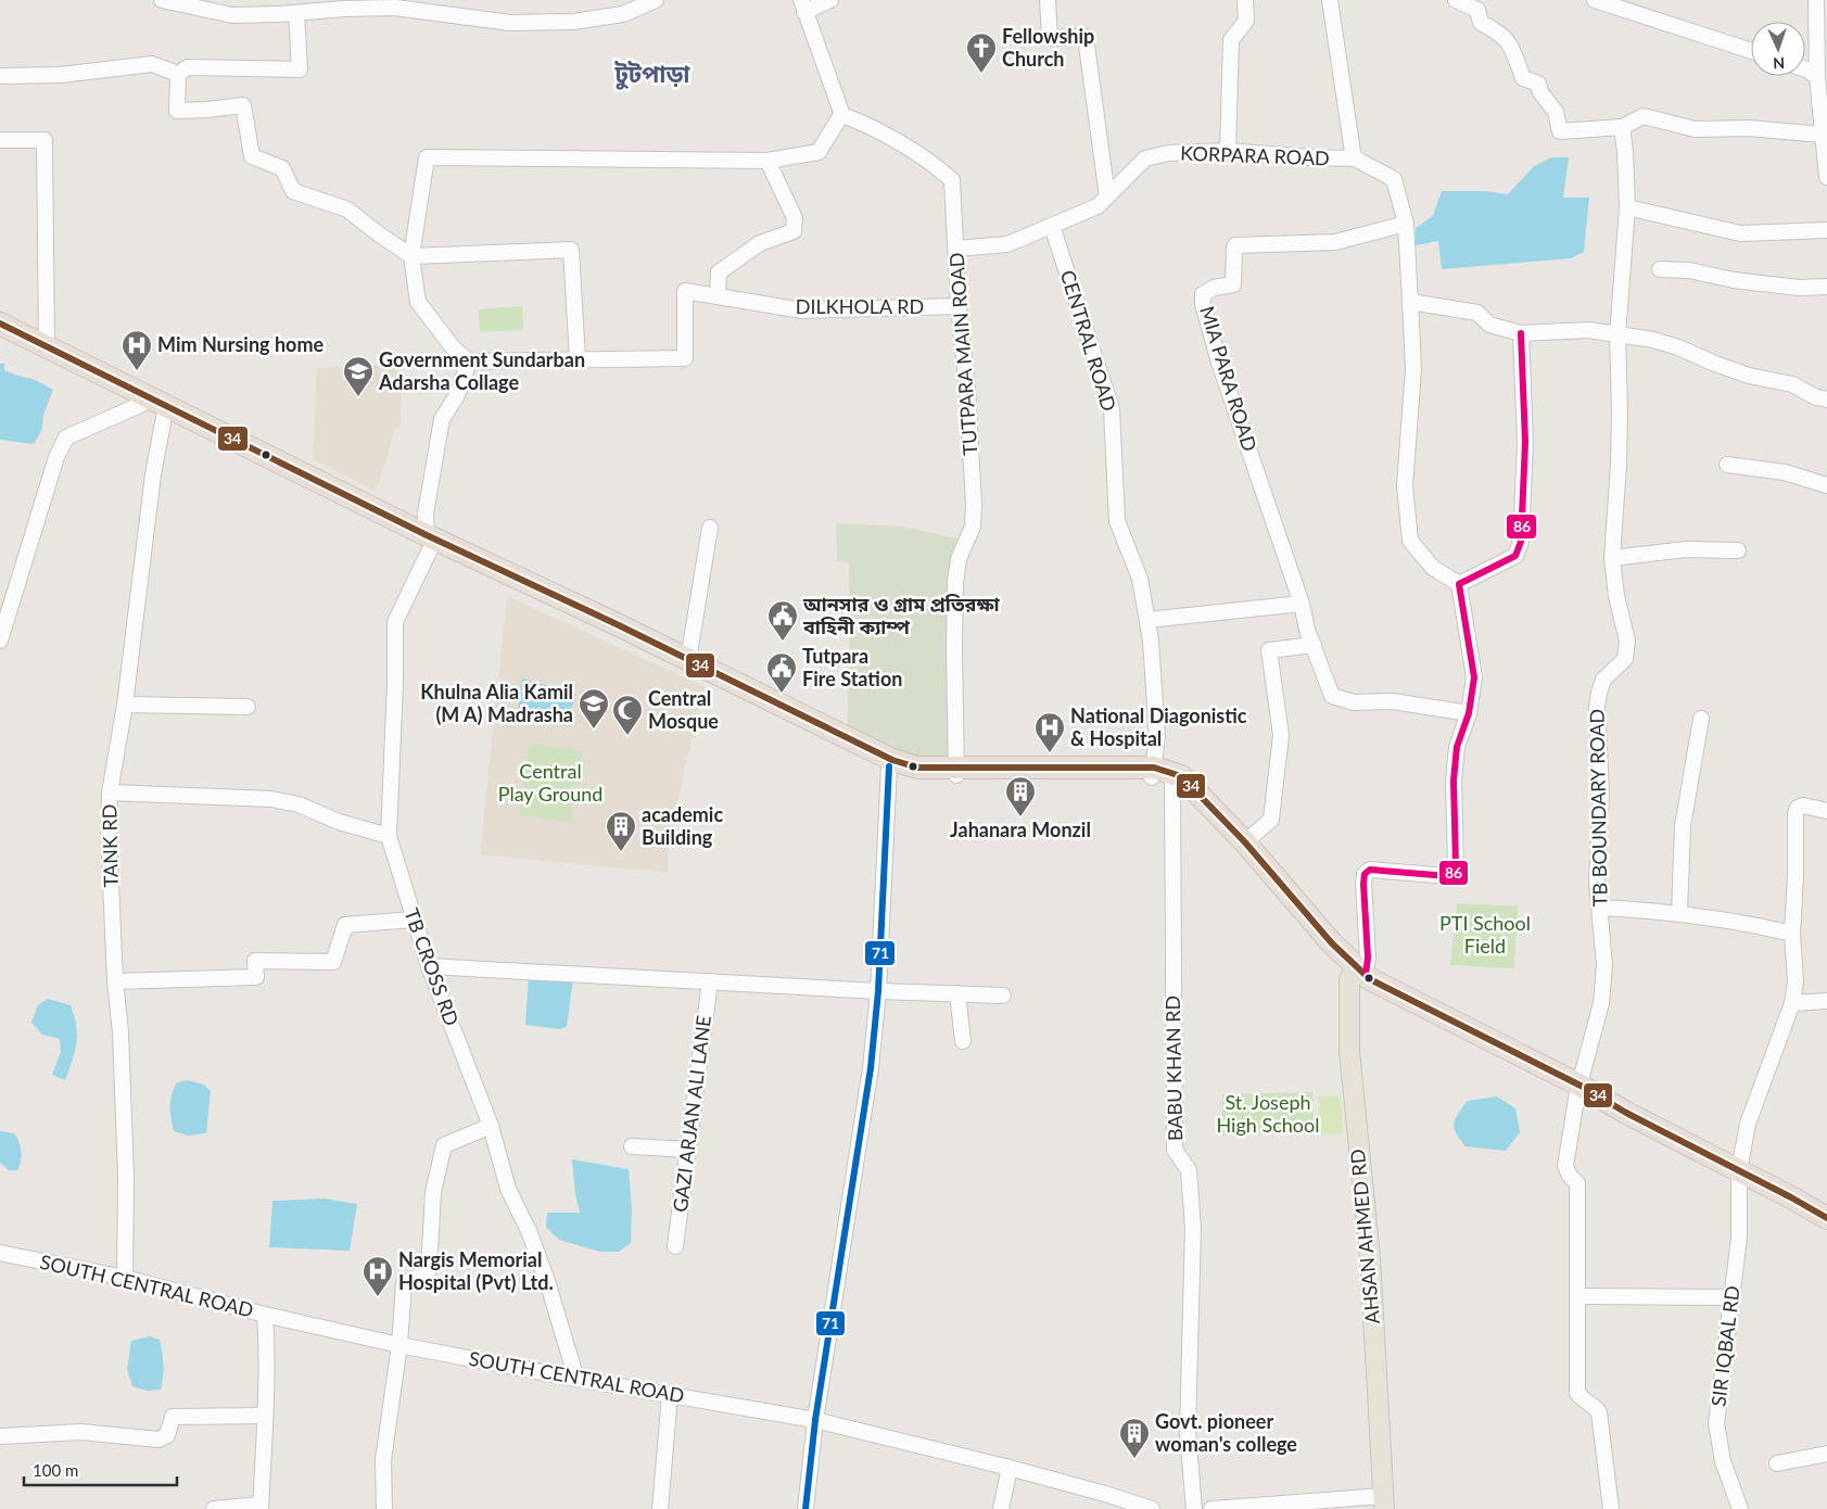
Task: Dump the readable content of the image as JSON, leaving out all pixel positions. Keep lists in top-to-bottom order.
{
  "streets": {
    "main road": ["AHSAN AHMED RD"],
    "street": [
      "KORPARA ROAD",
      "DILKHOLA RD",
      "CENTRAL ROAD",
      "TUTPARA MAIN ROAD",
      "MIA PARA ROAD",
      "TB BOUNDARY ROAD",
      "TANK RD",
      "TB CROSS RD",
      "BABU KHAN RD",
      "GAZI ARJAN ALI LANE",
      "SOUTH CENTRAL ROAD",
      "SIR IQBAL RD"
    ]
  },
  "crossings": [
    ["KORPARA ROAD", "CENTRAL ROAD"],
    ["KORPARA ROAD", "TUTPARA MAIN ROAD"],
    ["DILKHOLA RD", "TUTPARA MAIN ROAD"],
    ["TANK RD", "SOUTH CENTRAL ROAD"],
    ["TB CROSS RD", "SOUTH CENTRAL ROAD"]
  ],
  "districts": ["টুটপাড়া"],
  "parks": ["Central Play Ground", "PTI School Field", "St. Joseph High School"],
  "places": {
    "church": ["Fellowship Church"],
    "hospital": ["Mim Nursing home", "National Diagonistic & Hospital", "Nargis Memorial Hospital (Pvt) Ltd."],
    "school or university": ["Government Sundarban Adarsha Collage", "Khulna Alia Kamil (M A) Madrasha"],
    "public building": ["আনসার ও গ্রাম প্রতিরক্ষা বাহিনী ক্যাম্প", "Tutpara Fire Station"],
    "mosque": ["Central Mosque"],
    "building": ["Jahanara Monzil", "academic Building", "Govt. pioneer woman's college"]
  },
  "lines": ["transit line 34", "transit line 86", "transit line 71"],
  "scale_bar": "100 m",
  "north": "bottom"
}
